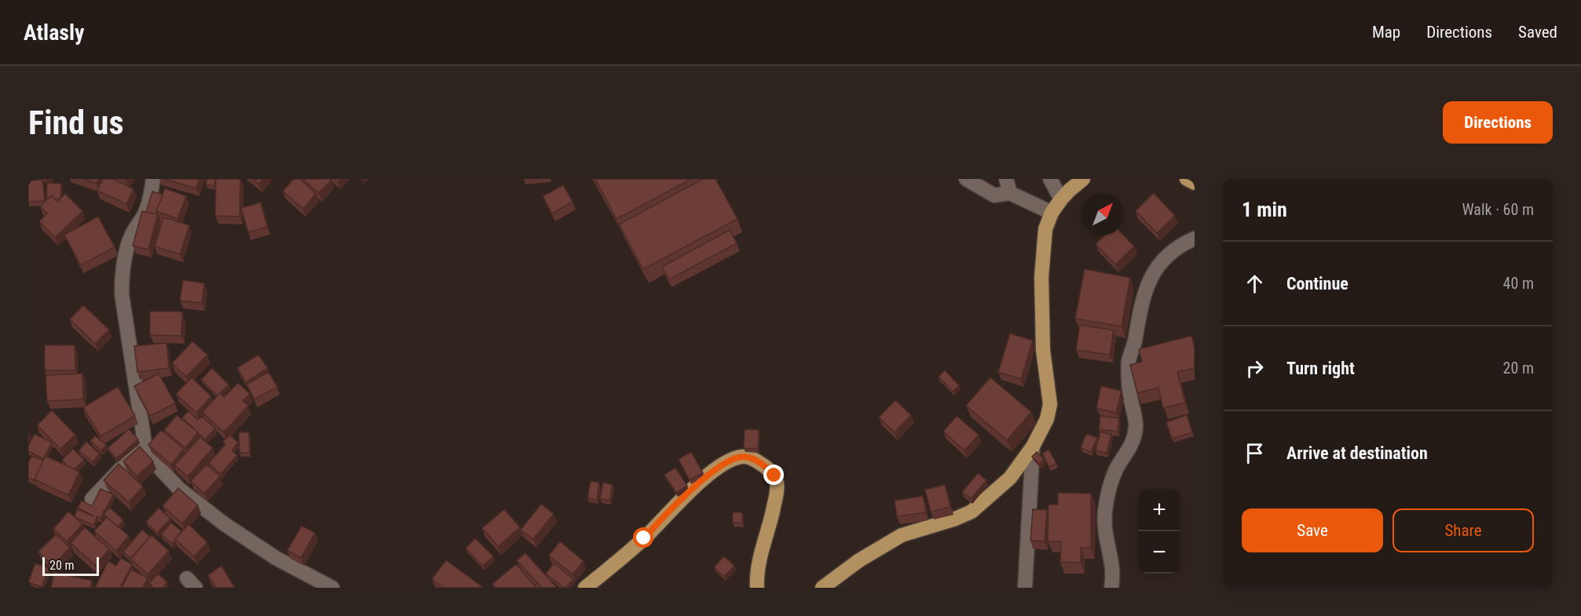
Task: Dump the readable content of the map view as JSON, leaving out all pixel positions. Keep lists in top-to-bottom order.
{
  "scale_bar": "20 m",
  "north": "top right",
  "page": {
    "header": "Atlasly",
    "nav": ["Map", "Directions", "Saved"],
    "buttons": [
      "Directions",
      ["Save", "Share"]
    ],
    "title": "Find us",
    "heading": ["1 min", "Walk · 60 m"],
    "list": [
      ["Continue", "40 m"],
      ["Turn right", "20 m"],
      "Arrive at destination"
    ],
    "map_buttons": ["+", "−"],
    "scale": "20 m"
  }
}
